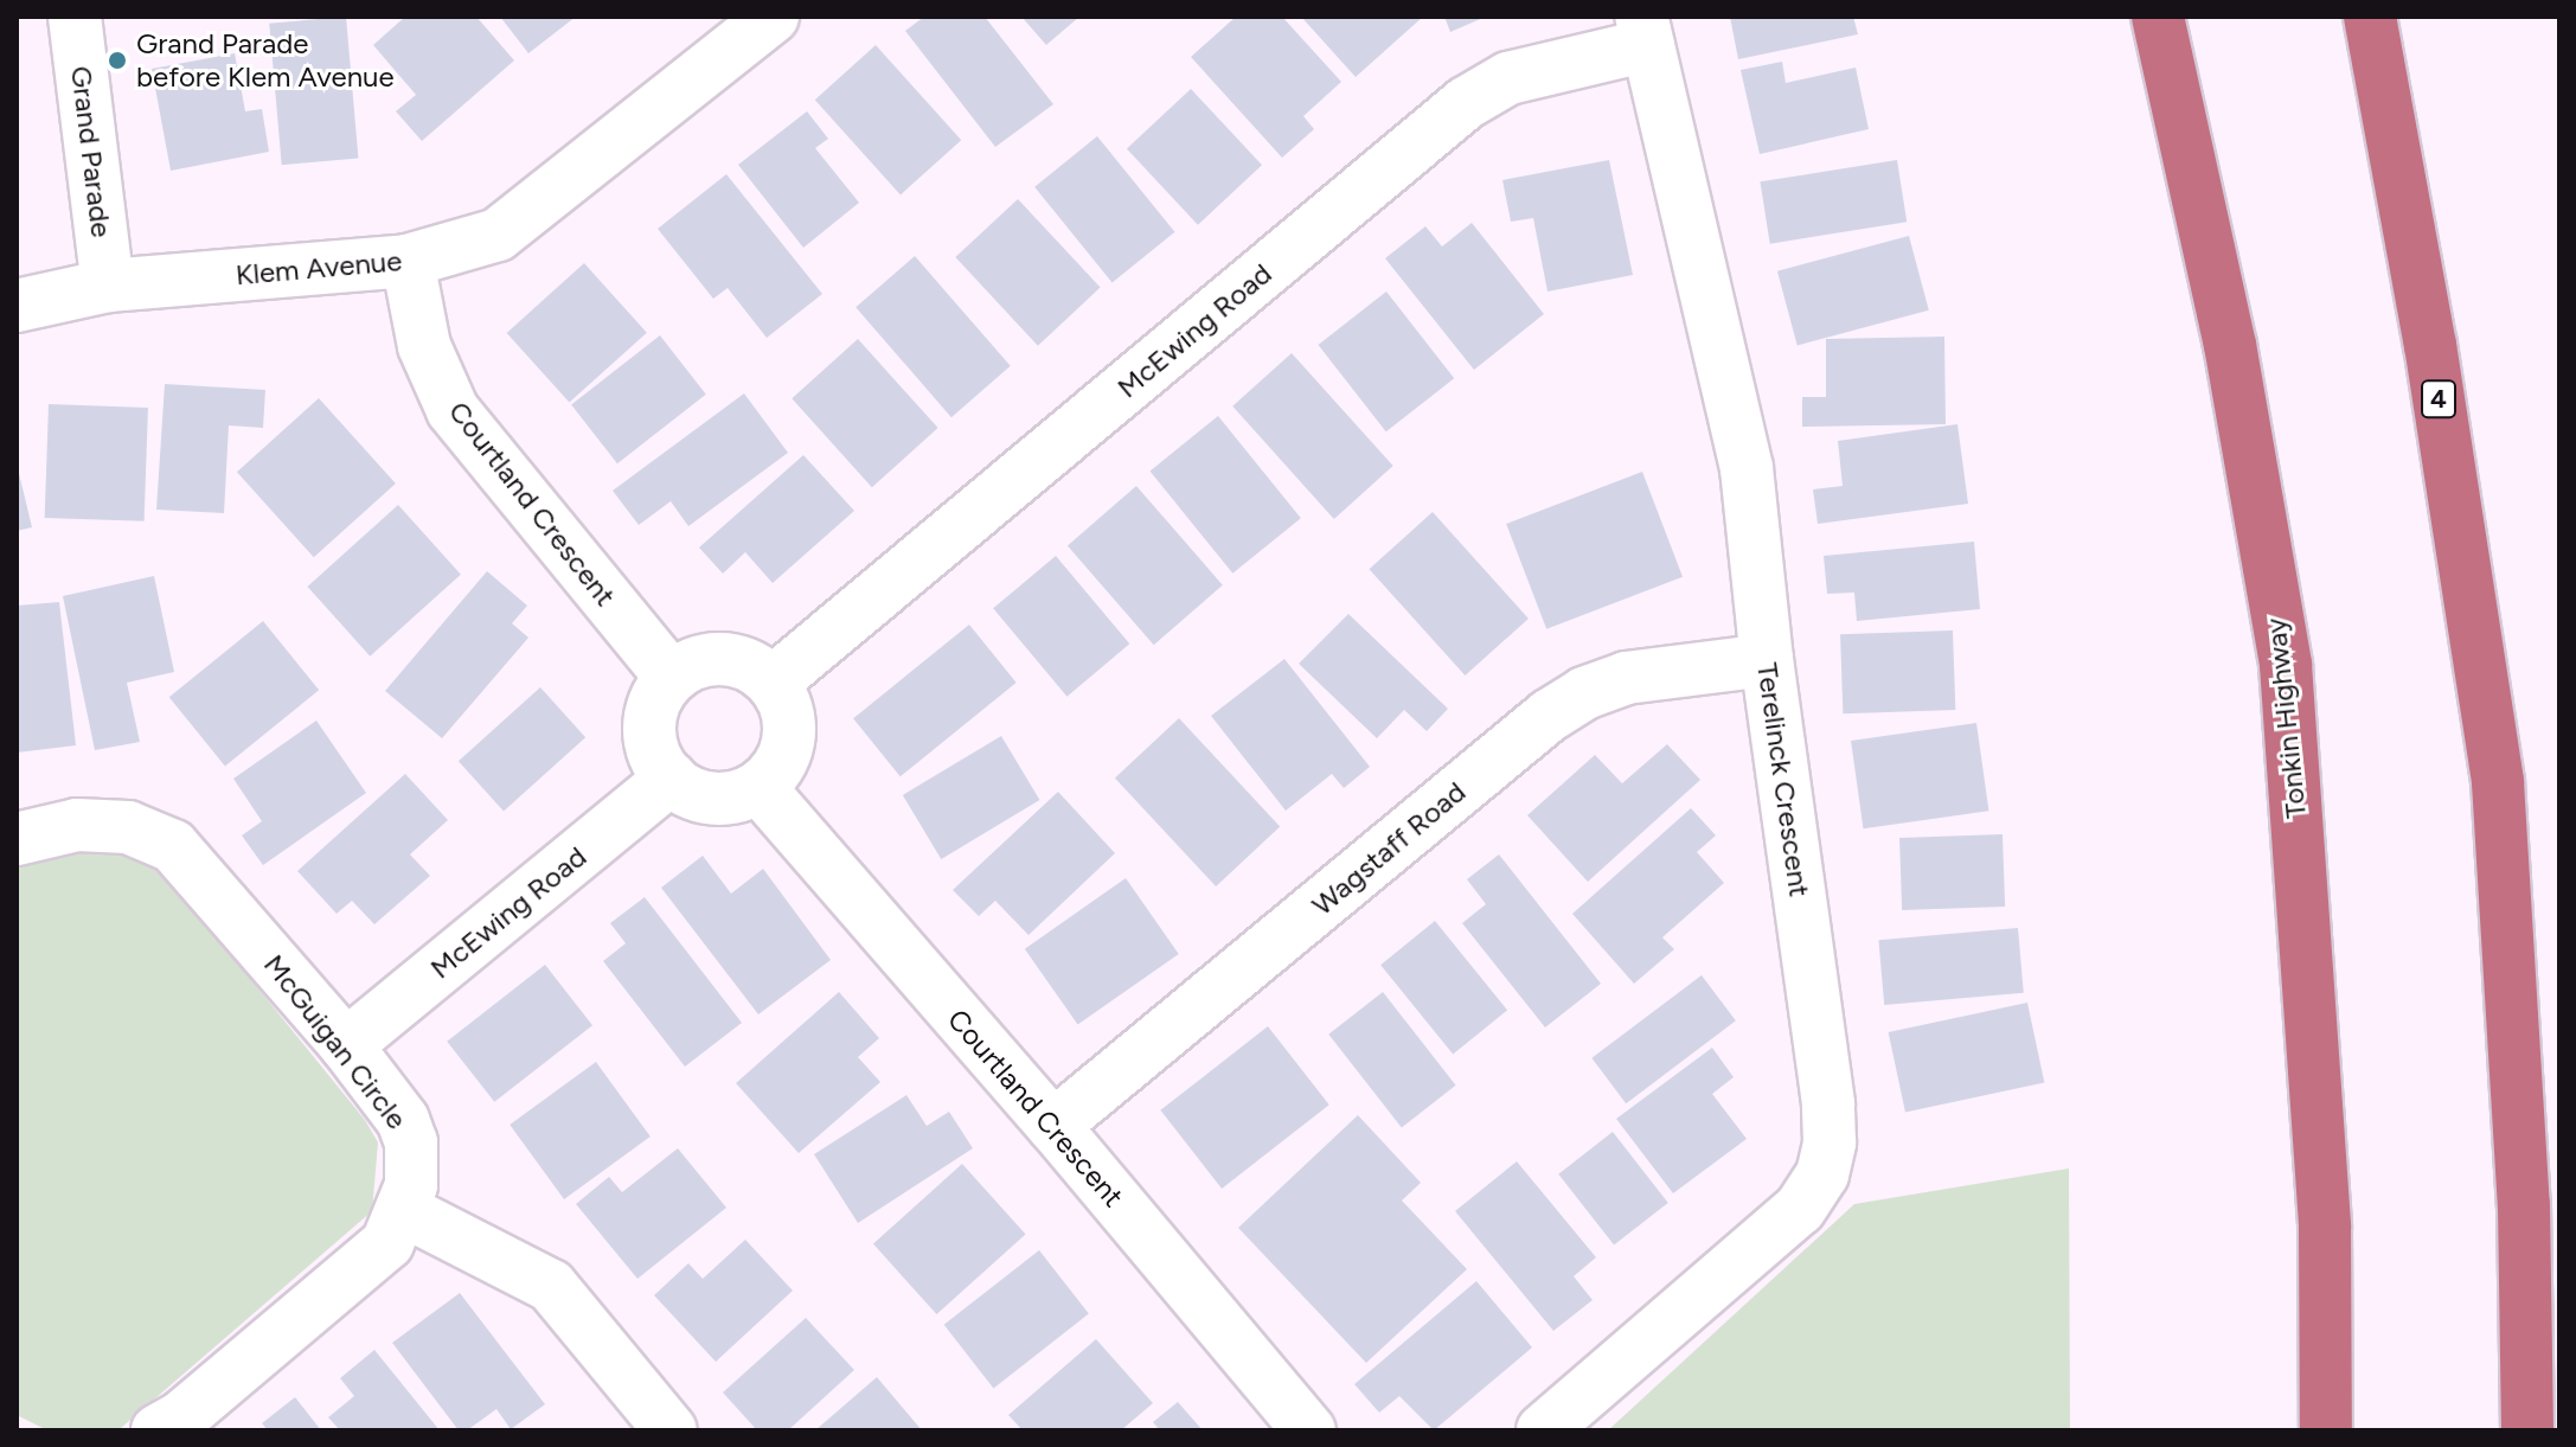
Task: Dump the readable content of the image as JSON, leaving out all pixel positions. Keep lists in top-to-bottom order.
{
  "streets": {
    "highway": ["4", "Tonkin Highway"],
    "street": [
      "Grand Parade",
      "Klem Avenue",
      "McEwing Road",
      "Courtland Crescent",
      "Terelinck Crescent",
      "Wagstaff Road",
      "McGuigan Circle"
    ]
  },
  "crossings": [
    ["Grand Parade", "Klem Avenue"],
    ["Klem Avenue", "Courtland Crescent"],
    ["McEwing Road", "Courtland Crescent"],
    ["McEwing Road", "Terelinck Crescent"],
    ["McEwing Road", "McGuigan Circle"],
    ["Courtland Crescent", "Wagstaff Road"],
    ["Terelinck Crescent", "Wagstaff Road"]
  ],
  "places": ["Grand Parade before Klem Avenue"]
}
